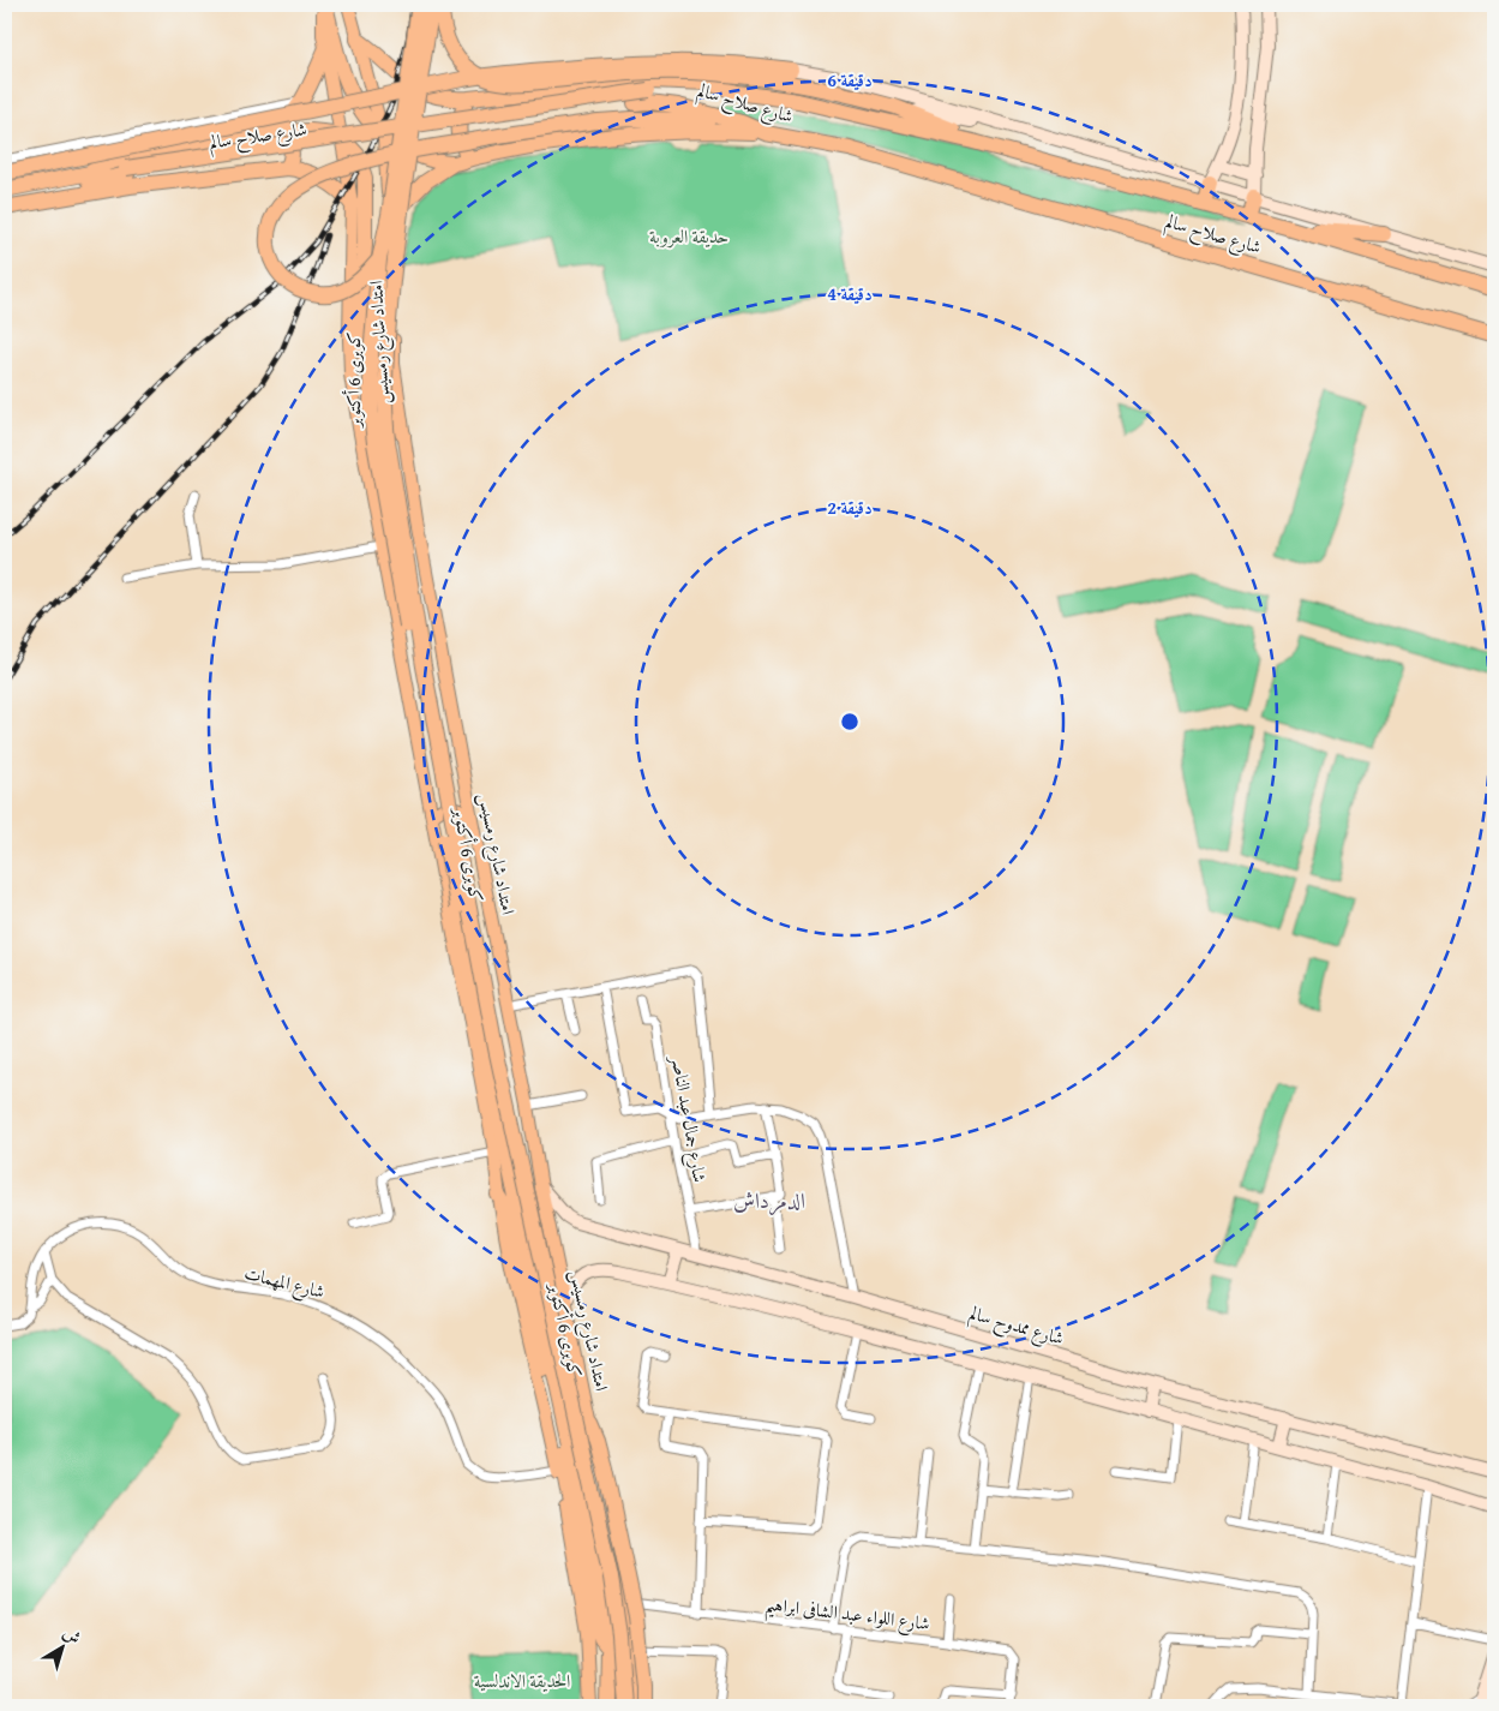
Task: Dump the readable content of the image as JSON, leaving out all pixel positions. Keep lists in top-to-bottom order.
{
  "streets": {
    "highway": ["شارع صلاح سالم", "كوبرى 6 أكتوبر"],
    "main road": ["امتداد شارع رمسيس", "شارع ممدوح سالم"],
    "street": ["شارع جمال عبد الناصر", "شارع المهمات", "شارع اللواء عبد الشافى ابراهيم"]
  },
  "crossings": [
    ["امتداد شارع رمسيس", "شارع المهمات"],
    ["امتداد شارع رمسيس", "شارع ممدوح سالم"],
    ["امتداد شارع رمسيس", "شارع اللواء عبد الشافى ابراهيم"],
    ["شارع جمال عبد الناصر", "شارع ممدوح سالم"]
  ],
  "districts": ["الدمرداش"],
  "parks": ["حديقة العروبة", "الحديقة الاندلسية"],
  "north": "top right",
  "rings": ["6 دقيقة", "4 دقيقة", "2 دقيقة"]
}
